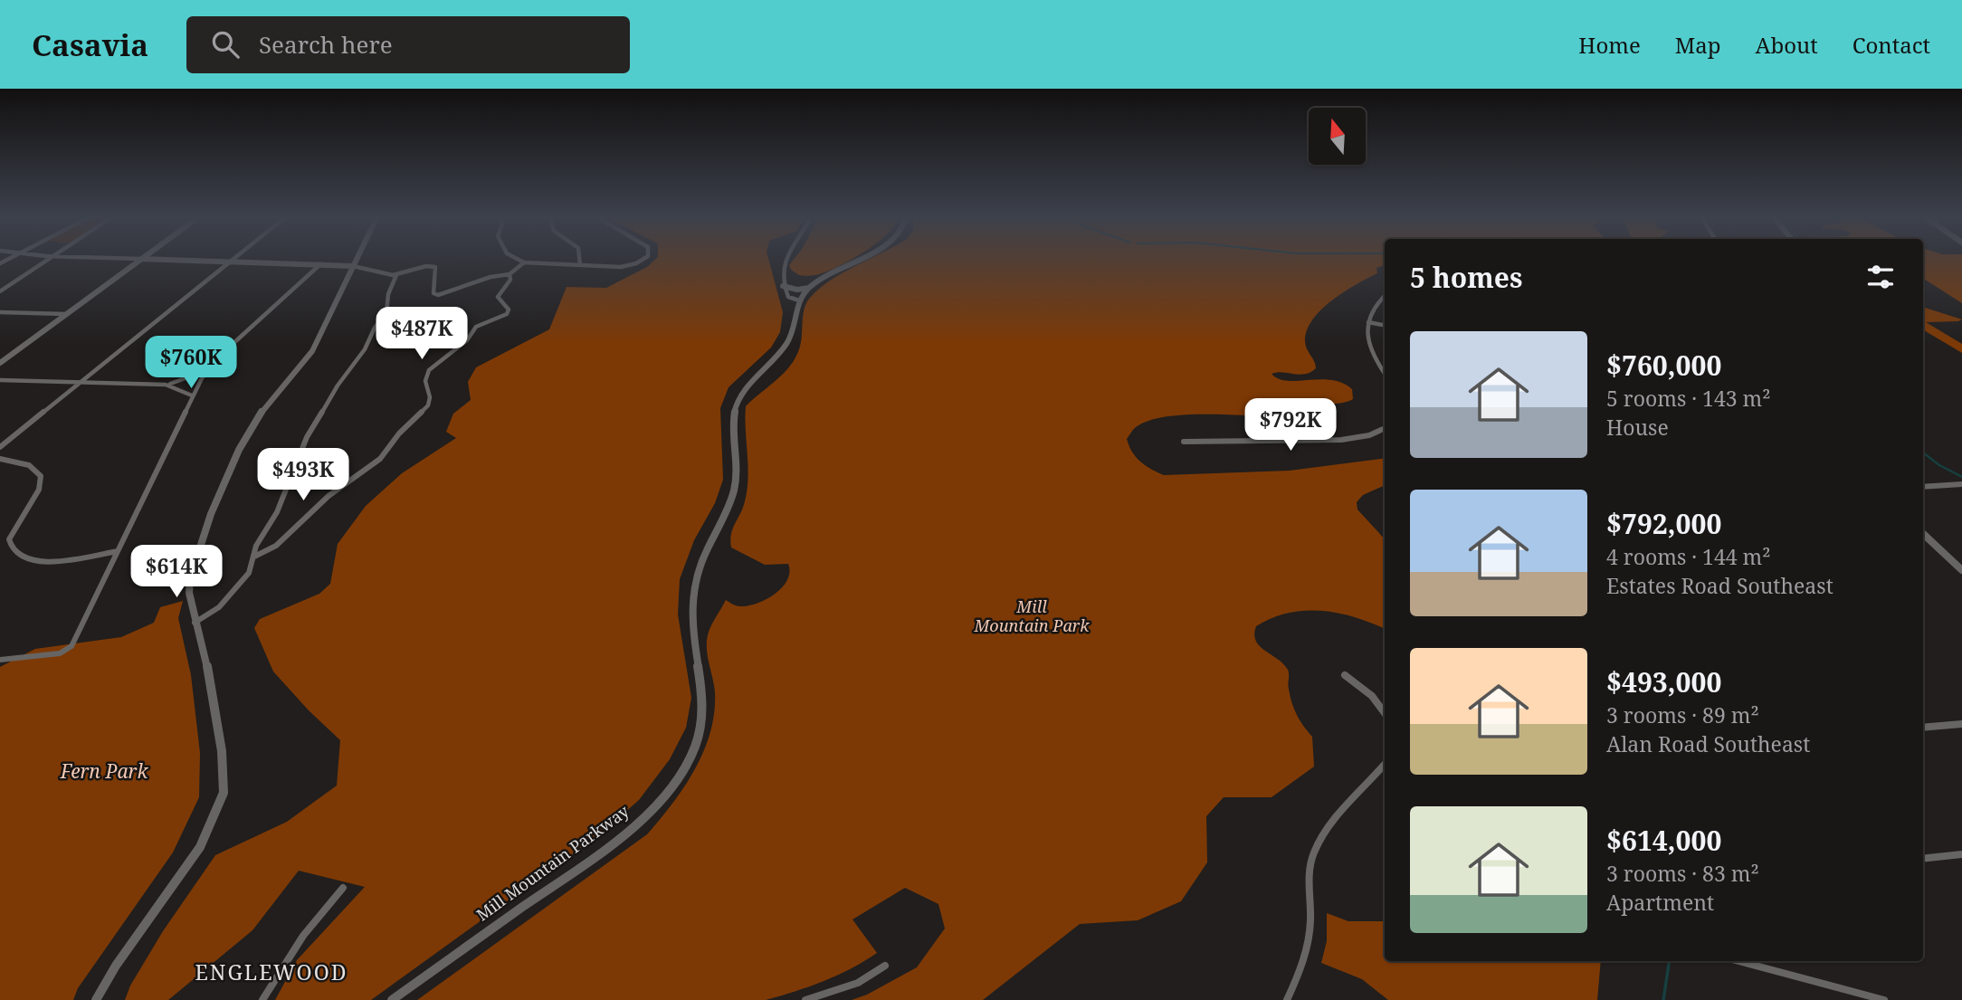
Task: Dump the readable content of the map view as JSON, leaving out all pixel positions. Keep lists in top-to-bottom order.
{
  "streets": {
    "street": ["Mill Mountain Parkway"]
  },
  "districts": ["ENGLEWOOD"],
  "parks": ["Mill Mountain Park", "Fern Park"],
  "north": "top",
  "page": {
    "header": "Casavia",
    "search": "Search here",
    "nav": [
      "Home",
      "Map",
      "About",
      "Contact"
    ],
    "heading": "5 homes",
    "price": [
      "$487K",
      "$760K",
      "$792K",
      "$493K",
      "$614K"
    ],
    "list": [
      {
        "name": "$760,000",
        "note": "5 rooms · 143 m² · House"
      },
      {
        "name": "$792,000",
        "note": "4 rooms · 144 m² · Estates Road Southeast"
      },
      {
        "name": "$493,000",
        "note": "3 rooms · 89 m² · Alan Road Southeast"
      },
      {
        "name": "$614,000",
        "note": "3 rooms · 83 m² · Apartment"
      }
    ]
  }
}
